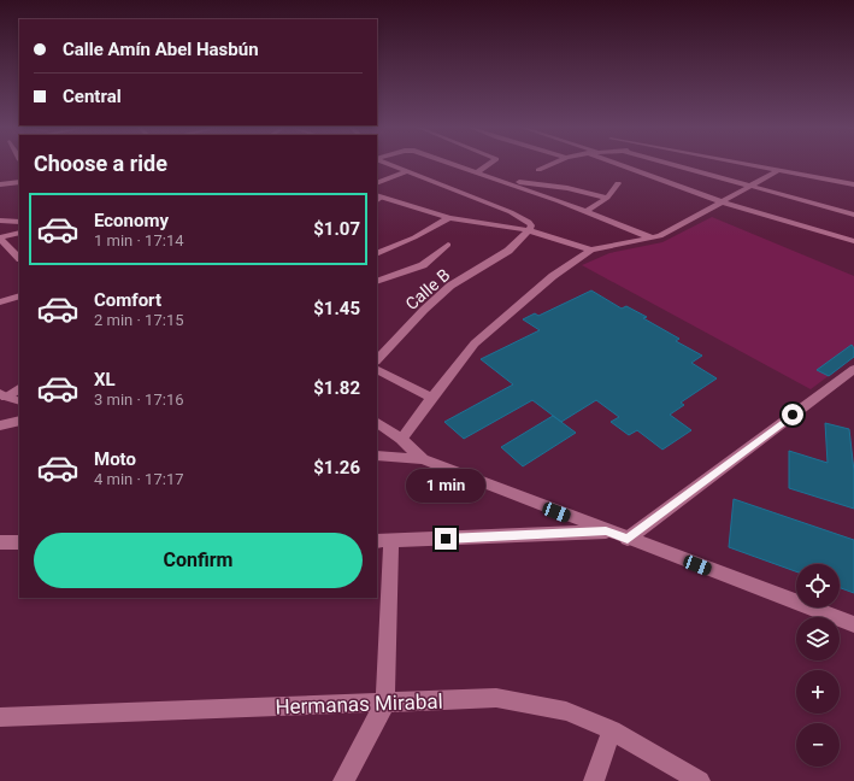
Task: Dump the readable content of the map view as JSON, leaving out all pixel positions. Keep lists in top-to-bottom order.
{
  "streets": {
    "street": ["Calle B", "Hermanas Mirabal"]
  },
  "page": {
    "banner": ["Calle Amín Abel Hasbún", "Central"],
    "heading": "Choose a ride",
    "list": [
      {
        "name": "Economy",
        "note": "1 min · 17:14",
        "value": "$1.07"
      },
      {
        "name": "Comfort",
        "note": "2 min · 17:15",
        "value": "$1.45"
      },
      {
        "name": "XL",
        "note": "3 min · 17:16",
        "value": "$1.82"
      },
      {
        "name": "Moto",
        "note": "4 min · 17:17",
        "value": "$1.26"
      }
    ],
    "bubble": "1 min",
    "buttons": "Confirm",
    "map_buttons": ["+", "−"]
  }
}
